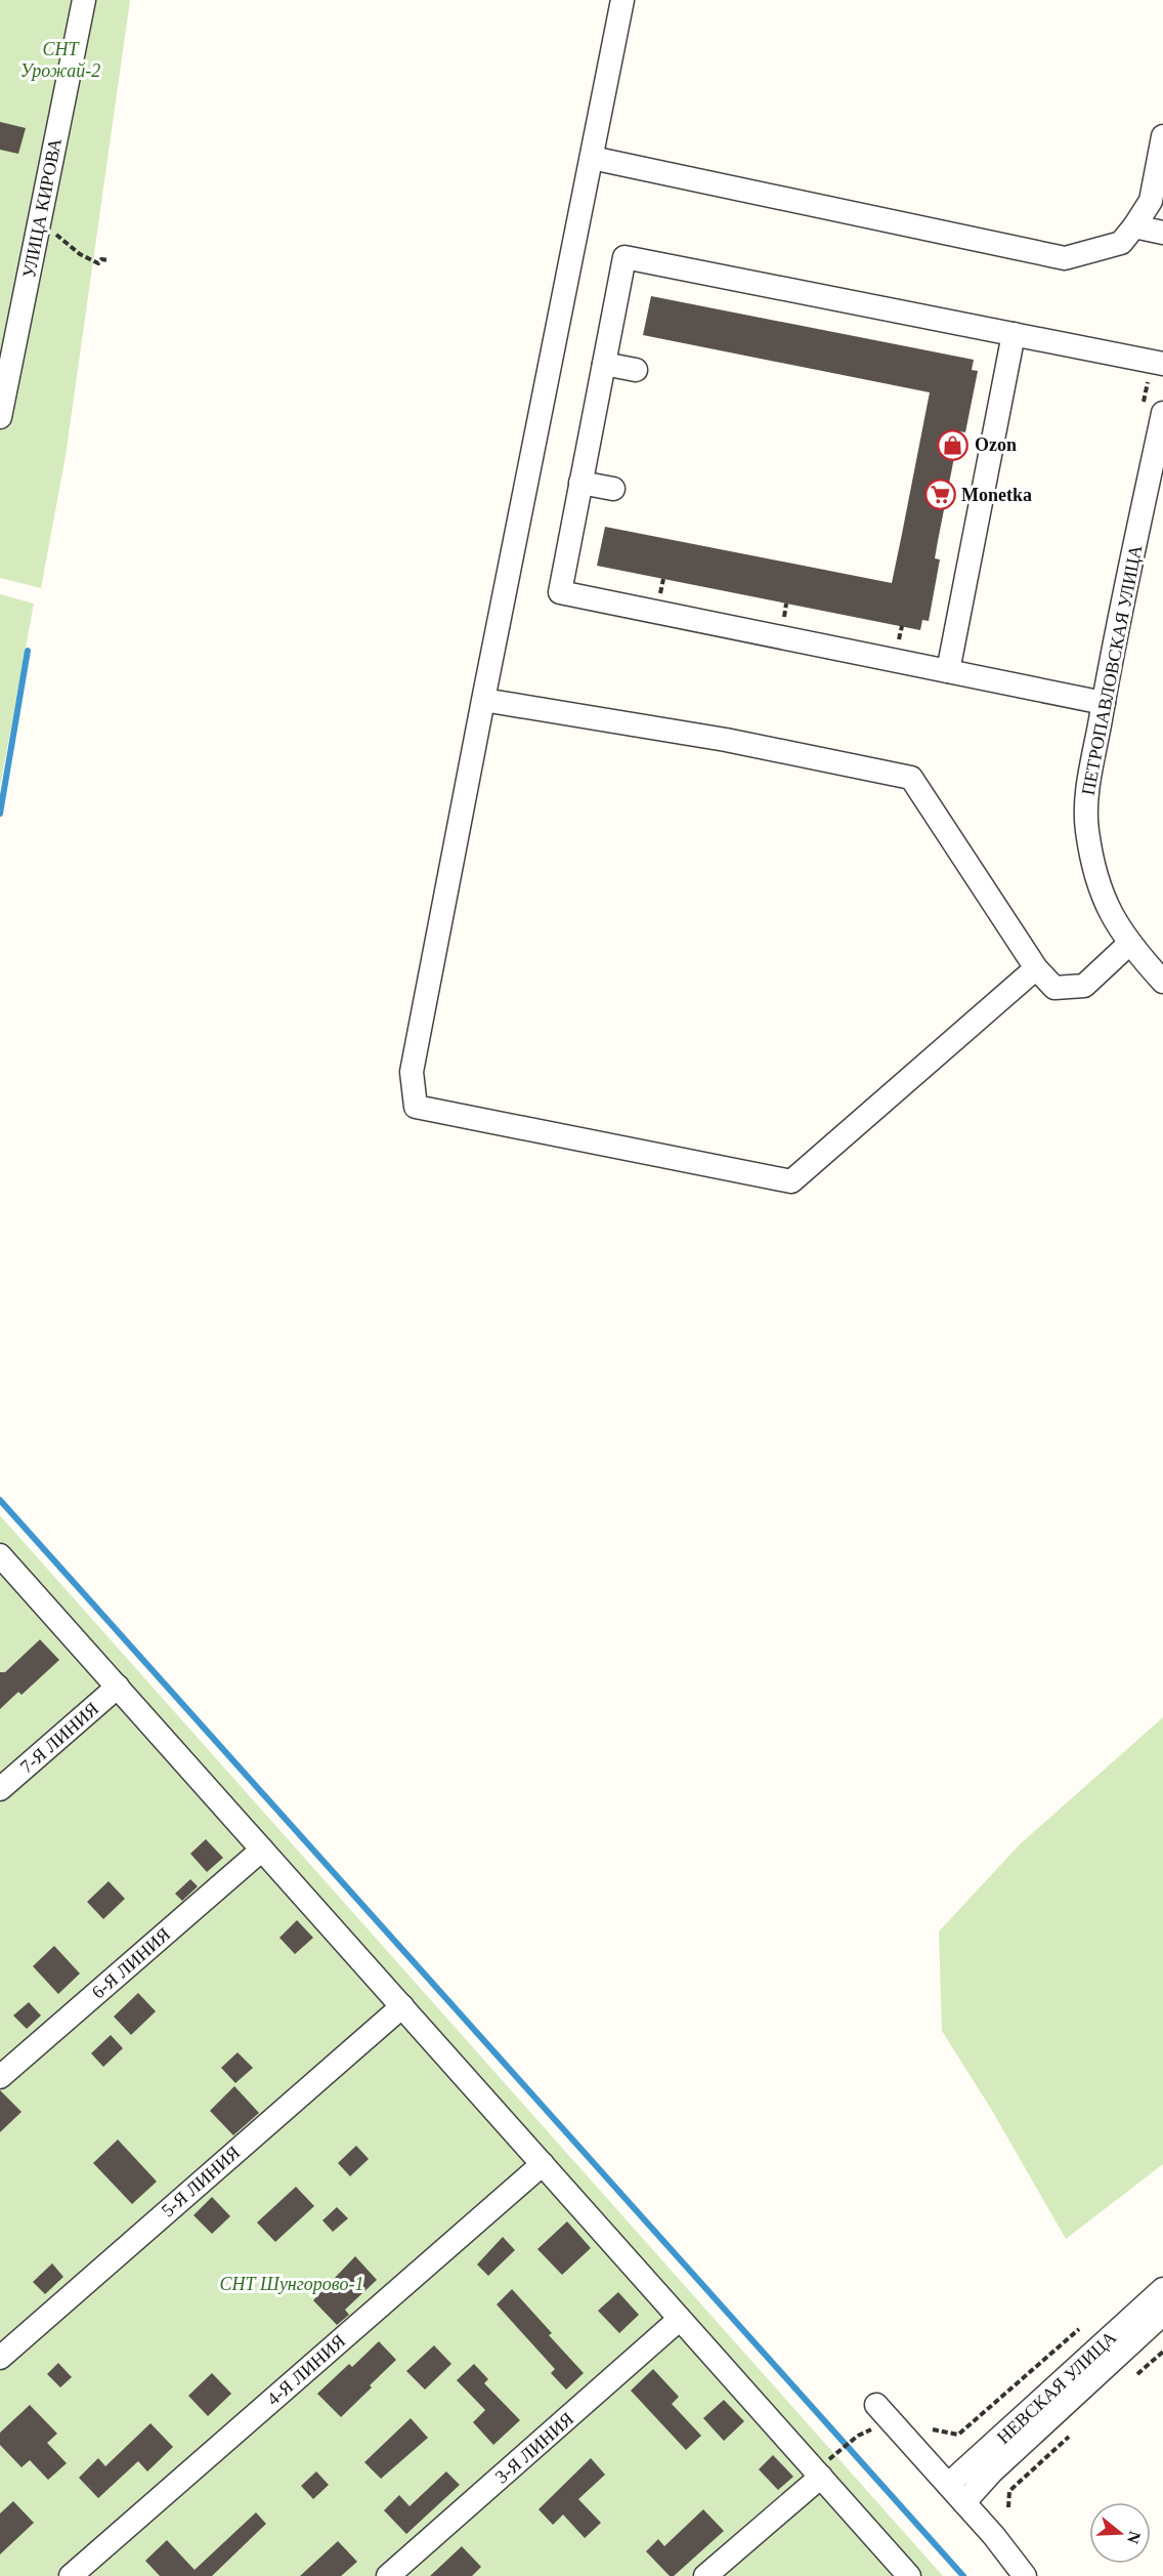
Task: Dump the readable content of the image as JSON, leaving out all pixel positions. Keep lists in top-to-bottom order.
{
  "streets": {
    "street": [
      "УЛИЦА КИРОВА",
      "ПЕТРОПАВЛОВСКАЯ УЛИЦА",
      "7-Я ЛИНИЯ",
      "6-Я ЛИНИЯ",
      "5-Я ЛИНИЯ",
      "4-Я ЛИНИЯ",
      "НЕВСКАЯ УЛИЦА",
      "3-Я ЛИНИЯ"
    ]
  },
  "parks": ["СНТ Урожай-2", "СНТ Шунгорово-1"],
  "places": {
    "shop": ["Ozon"],
    "supermarket": ["Monetka"]
  },
  "north": "right"
}
